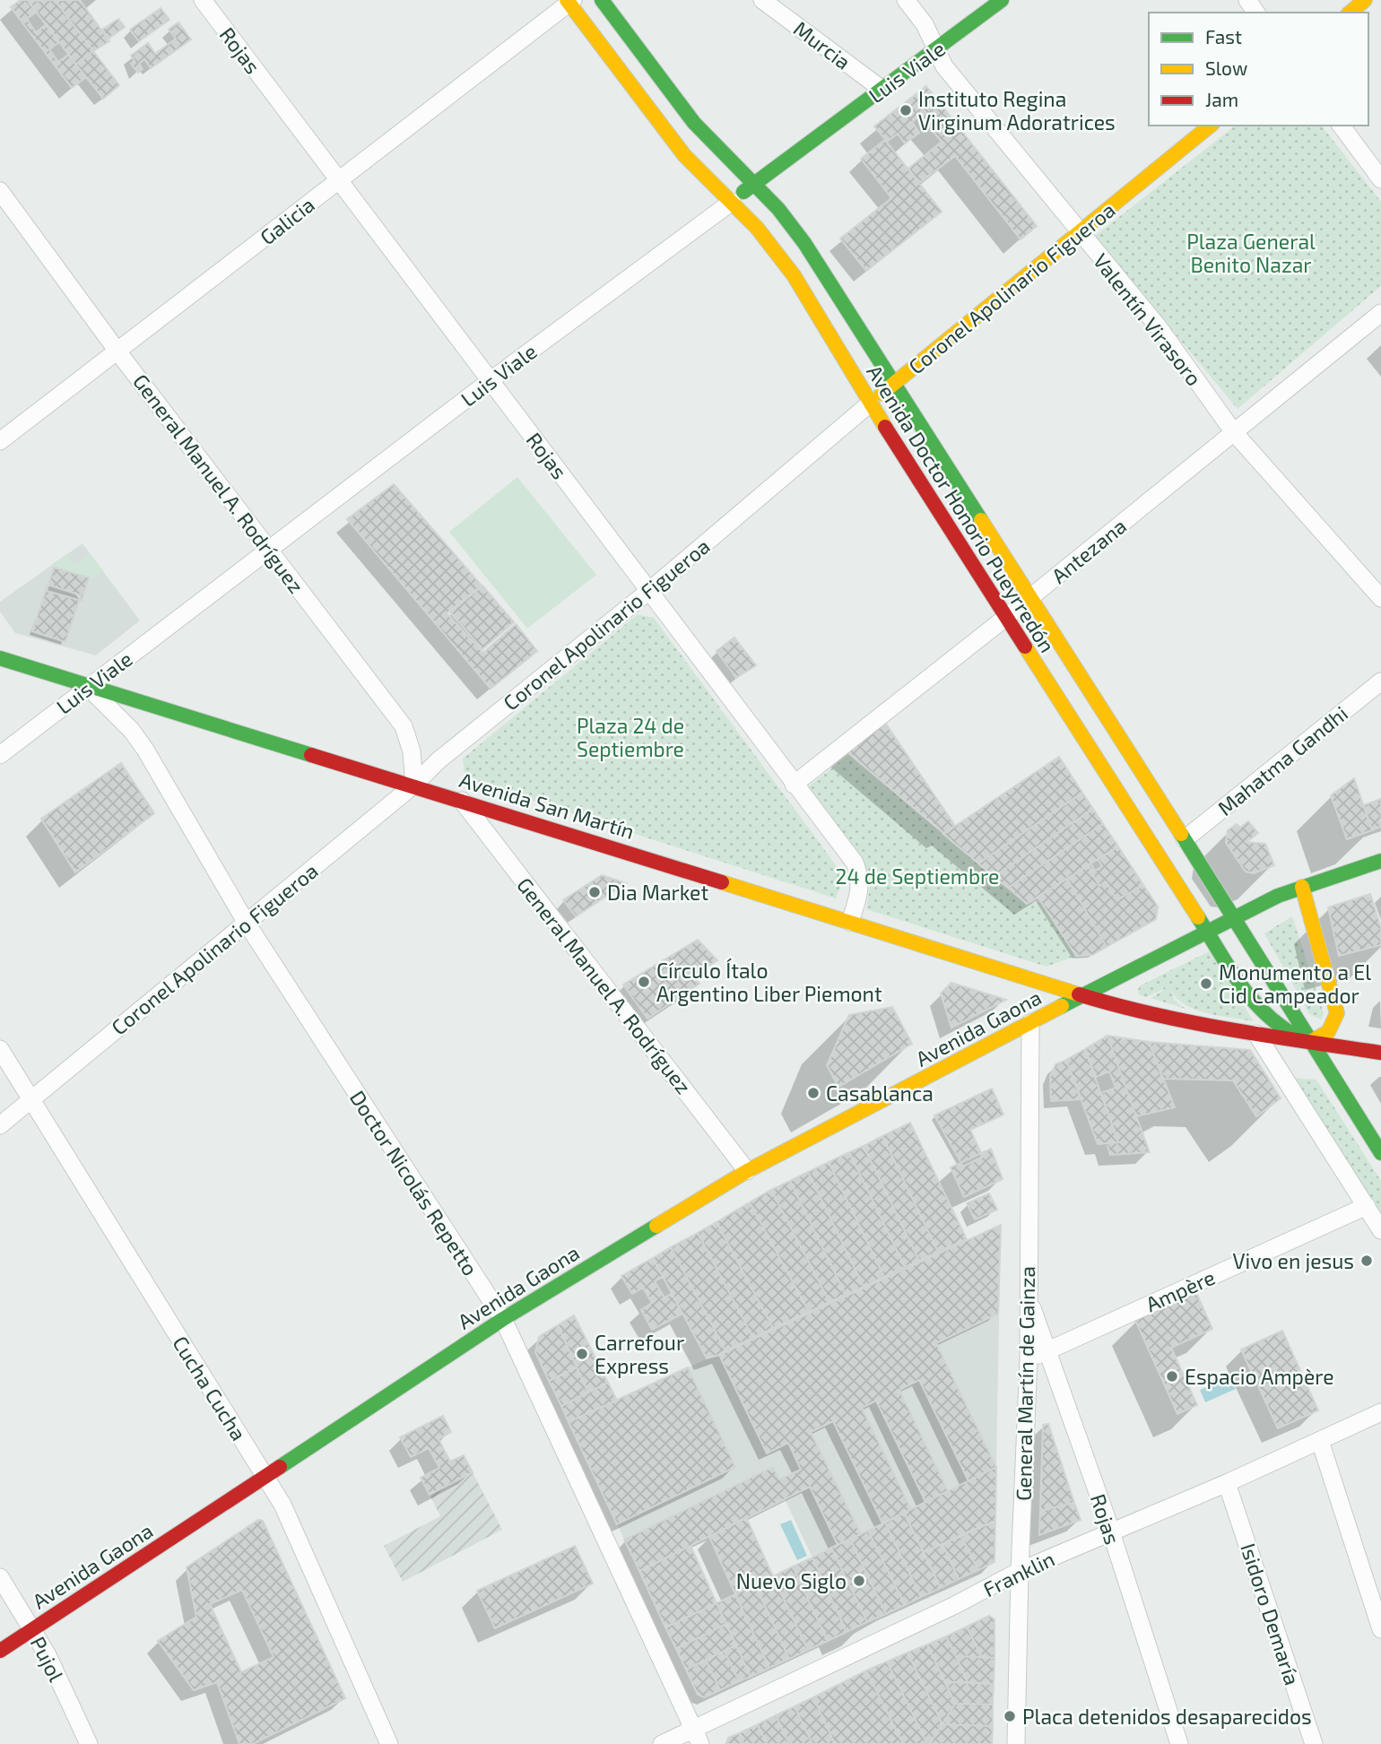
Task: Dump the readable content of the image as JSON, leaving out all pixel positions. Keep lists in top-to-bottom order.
{
  "streets": {
    "main road": [
      "Luis Viale",
      "Coronel Apolinario Figueroa",
      "Avenida Doctor Honorio Pueyrredón",
      "Avenida San Martín",
      "Avenida Gaona"
    ],
    "street": [
      "Murcia",
      "Rojas",
      "Galicia",
      "Valentín Virasoro",
      "General Manuel A. Rodríguez",
      "Antezana",
      "Mahatma Gandhi",
      "Doctor Nicolás Repetto",
      "Ampère",
      "General Martín de Gainza",
      "Cucha Cucha",
      "Franklin",
      "Isidoro Demaría",
      "Pujol"
    ]
  },
  "crossings": [
    ["Murcia", "Luis Viale"],
    ["Rojas", "Luis Viale"],
    ["Rojas", "Galicia"],
    ["Rojas", "Coronel Apolinario Figueroa"],
    ["Rojas", "Antezana"],
    ["Rojas", "Avenida San Martín"],
    ["Rojas", "Ampère"],
    ["Rojas", "General Martín de Gainza"],
    ["Rojas", "Franklin"],
    ["Luis Viale", "Valentín Virasoro"],
    ["Luis Viale", "General Manuel A. Rodríguez"],
    ["Luis Viale", "Avenida Doctor Honorio Pueyrredón"],
    ["Luis Viale", "Avenida San Martín"],
    ["Luis Viale", "Doctor Nicolás Repetto"],
    ["Galicia", "General Manuel A. Rodríguez"],
    ["Galicia", "Avenida Doctor Honorio Pueyrredón"],
    ["Coronel Apolinario Figueroa", "Valentín Virasoro"],
    ["Coronel Apolinario Figueroa", "General Manuel A. Rodríguez"],
    ["Coronel Apolinario Figueroa", "Avenida Doctor Honorio Pueyrredón"],
    ["Coronel Apolinario Figueroa", "Avenida San Martín"],
    ["Coronel Apolinario Figueroa", "Doctor Nicolás Repetto"],
    ["Coronel Apolinario Figueroa", "Cucha Cucha"],
    ["Valentín Virasoro", "Antezana"],
    ["General Manuel A. Rodríguez", "Avenida San Martín"],
    ["General Manuel A. Rodríguez", "Avenida Gaona"],
    ["Avenida Doctor Honorio Pueyrredón", "Antezana"],
    ["Avenida Doctor Honorio Pueyrredón", "Mahatma Gandhi"],
    ["Avenida Doctor Honorio Pueyrredón", "Avenida Gaona"],
    ["Avenida San Martín", "Avenida Gaona"],
    ["Avenida San Martín", "Doctor Nicolás Repetto"],
    ["Avenida Gaona", "Doctor Nicolás Repetto"],
    ["Avenida Gaona", "General Martín de Gainza"],
    ["Avenida Gaona", "Cucha Cucha"],
    ["Avenida Gaona", "Pujol"],
    ["Doctor Nicolás Repetto", "Franklin"],
    ["Ampère", "General Martín de Gainza"],
    ["General Martín de Gainza", "Franklin"],
    ["Franklin", "Isidoro Demaría"]
  ],
  "parks": ["Plaza General Benito Nazar", "Plaza 24 de Septiembre", "24 de Septiembre"],
  "places": [
    "Instituto Regina Virginum Adoratrices",
    "Dia Market",
    "Círculo Ítalo Argentino Liber Piemont",
    "Monumento a El Cid Campeador",
    "Casablanca",
    "Vivo en jesus",
    "Carrefour Express",
    "Espacio Ampère",
    "Nuevo Siglo",
    "Placa detenidos desaparecidos"
  ],
  "legend": ["Fast", "Slow", "Jam"]
}
